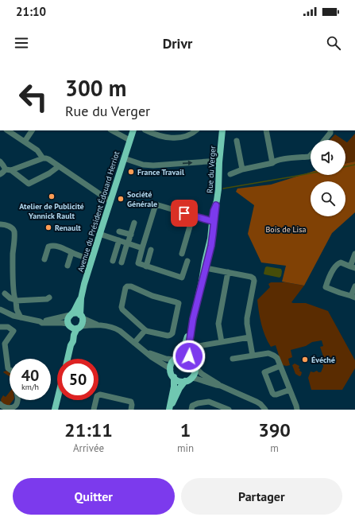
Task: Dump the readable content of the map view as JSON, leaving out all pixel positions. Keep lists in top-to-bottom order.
{
  "streets": {
    "main road": ["Rue du Verger", "Avenue du Président Édouard Herriot"]
  },
  "parks": ["Bois de Lisa"],
  "places": [
    "France Travail",
    "Atelier de Publicité Yannick Rault",
    "Société Générale",
    "Renault",
    "Évéché"
  ],
  "page": {
    "status": "21:10",
    "header": "Drivr",
    "turn": ["300 m", "Rue du Verger"],
    "speed": "40 km/h",
    "limit": "50",
    "eta": [
      "21:11",
      "Arrivée",
      "1",
      "min",
      "390",
      "m"
    ],
    "buttons": ["Quitter", "Partager"]
  }
}
